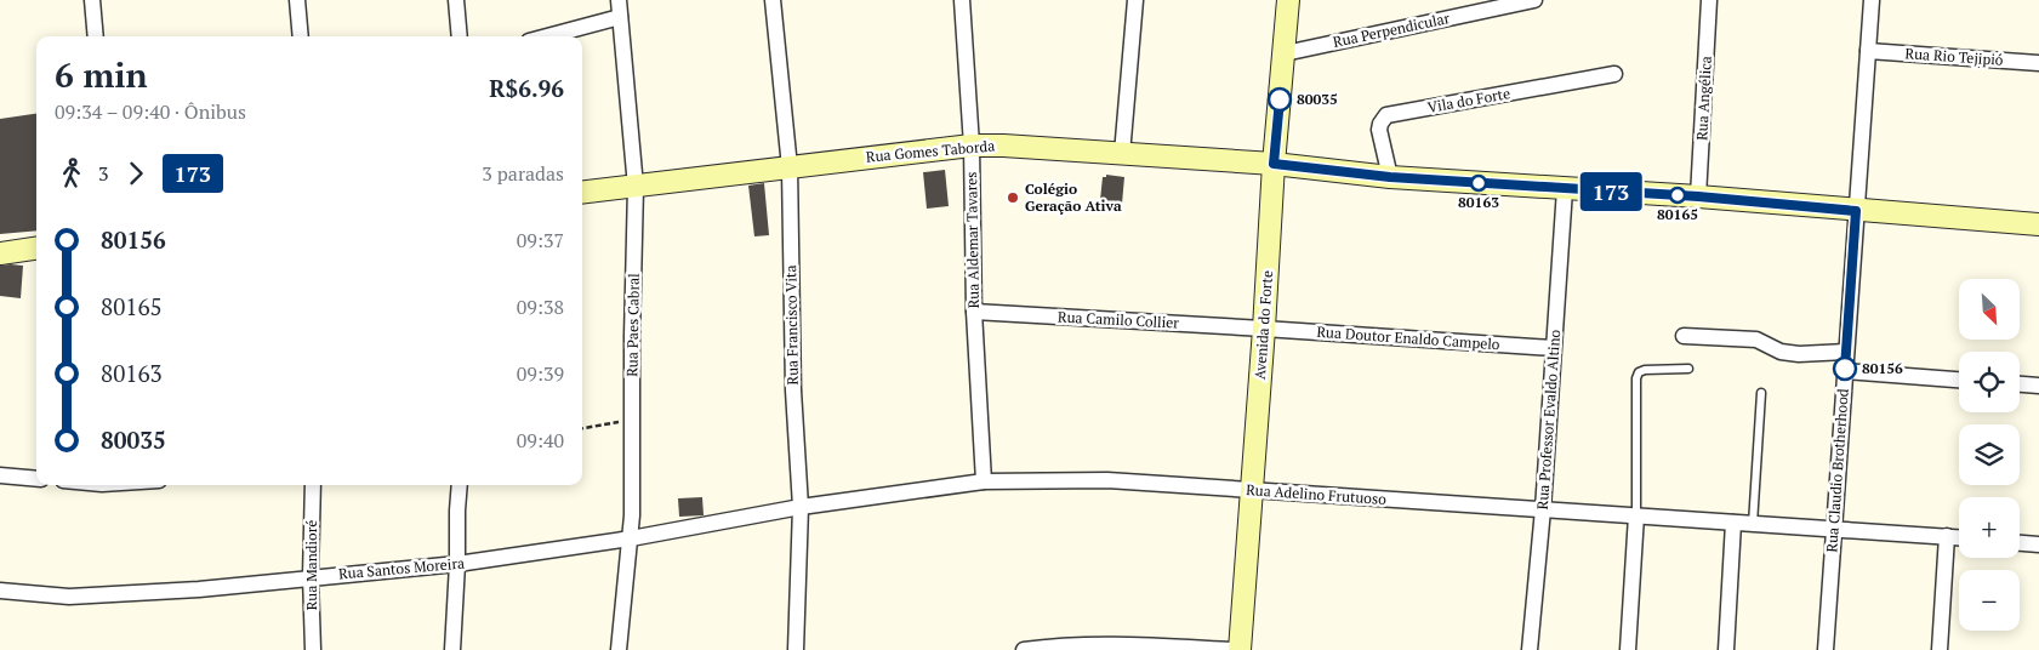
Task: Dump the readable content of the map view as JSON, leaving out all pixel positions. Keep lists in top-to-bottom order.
{
  "streets": {
    "main road": ["Rua Gomes Taborda", "Avenida do Forte"],
    "street": [
      "Rua Perpendicular",
      "Rua Rio Tejipió",
      "Rua Angélica",
      "Vila do Forte",
      "Rua Aldemar Tavares",
      "Rua Camilo Collier",
      "Rua Paes Cabral",
      "Rua Francisco Vita",
      "Rua Doutor Enaldo Campelo",
      "Rua Professor Evaldo Altino",
      "Rua Claudio Brotherhood",
      "Rua Adelino Frutuoso",
      "Rua Mandioré",
      "Rua Santos Moreira"
    ]
  },
  "crossings": [
    ["Rua Perpendicular", "Avenida do Forte"],
    ["Rua Rio Tejipió", "Rua Claudio Brotherhood"],
    ["Rua Angélica", "Rua Gomes Taborda"],
    ["Vila do Forte", "Rua Gomes Taborda"],
    ["Rua Gomes Taborda", "Rua Aldemar Tavares"],
    ["Rua Gomes Taborda", "Rua Paes Cabral"],
    ["Rua Gomes Taborda", "Rua Francisco Vita"],
    ["Rua Gomes Taborda", "Avenida do Forte"],
    ["Rua Gomes Taborda", "Rua Professor Evaldo Altino"],
    ["Rua Gomes Taborda", "Rua Claudio Brotherhood"],
    ["Rua Aldemar Tavares", "Rua Camilo Collier"],
    ["Rua Aldemar Tavares", "Rua Adelino Frutuoso"],
    ["Rua Camilo Collier", "Avenida do Forte"],
    ["Rua Camilo Collier", "Rua Doutor Enaldo Campelo"],
    ["Rua Paes Cabral", "Rua Santos Moreira"],
    ["Rua Francisco Vita", "Rua Adelino Frutuoso"],
    ["Rua Francisco Vita", "Rua Santos Moreira"],
    ["Avenida do Forte", "Rua Doutor Enaldo Campelo"],
    ["Avenida do Forte", "Rua Adelino Frutuoso"],
    ["Rua Doutor Enaldo Campelo", "Rua Professor Evaldo Altino"],
    ["Rua Professor Evaldo Altino", "Rua Adelino Frutuoso"],
    ["Rua Claudio Brotherhood", "Rua Adelino Frutuoso"],
    ["Rua Adelino Frutuoso", "Rua Santos Moreira"],
    ["Rua Mandioré", "Rua Santos Moreira"]
  ],
  "places": [
    "80035",
    "80163",
    "80165",
    "Colégio Geração Ativa",
    "80156"
  ],
  "lines": ["bus line 173"],
  "north": "bottom right",
  "page": {
    "on_map": "173",
    "heading": ["6 min", "09:34 – 09:40 · Ônibus", "R$6.96"],
    "legs": ["3", "173", "3 paradas"],
    "list": [
      {
        "name": "80156",
        "value": "09:37"
      },
      {
        "name": "80165",
        "value": "09:38"
      },
      {
        "name": "80163",
        "value": "09:39"
      },
      {
        "name": "80035",
        "value": "09:40"
      }
    ],
    "map_buttons": ["+", "−"]
  }
}
